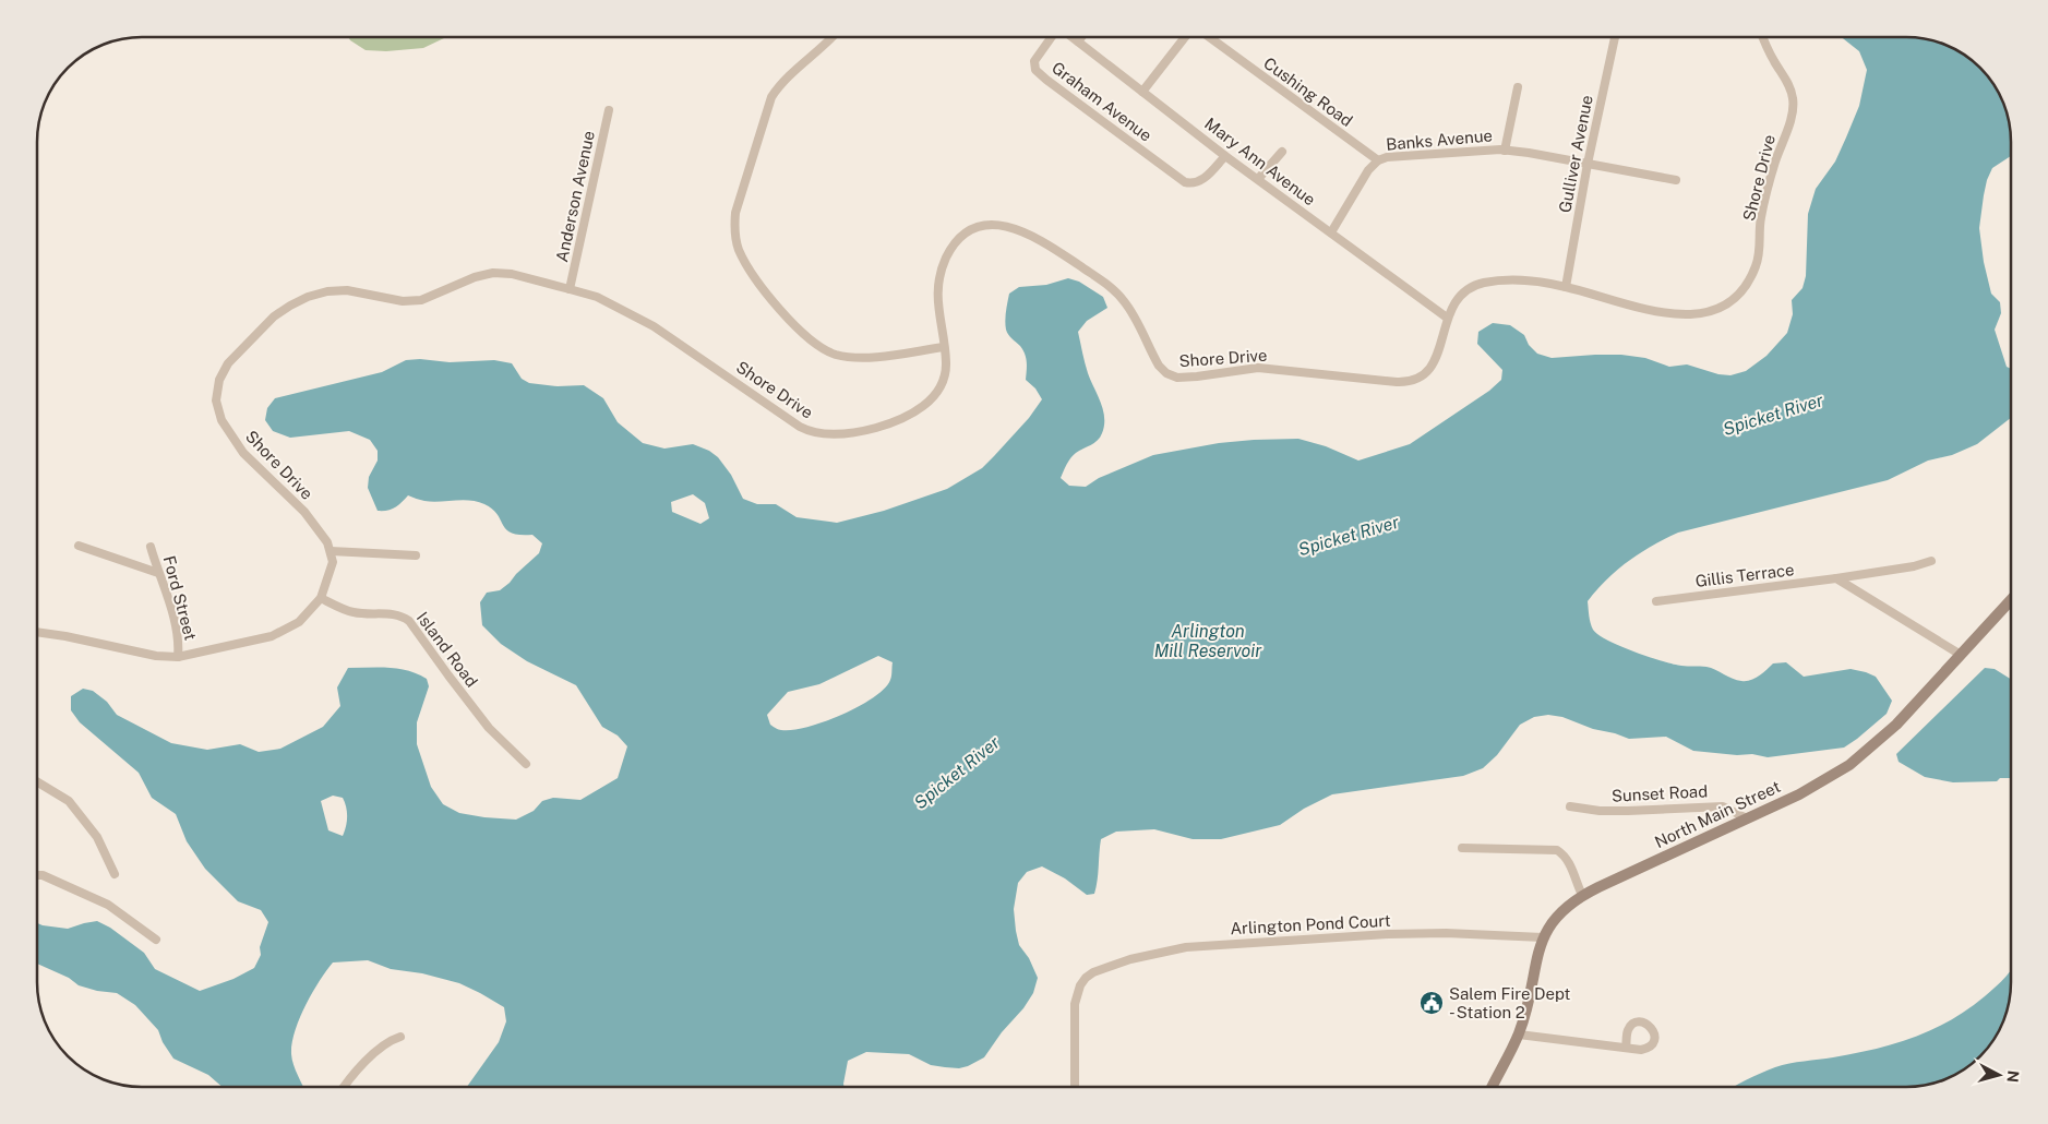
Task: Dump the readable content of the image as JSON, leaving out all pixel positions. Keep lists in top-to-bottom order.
{
  "streets": {
    "street": [
      "Cushing Road",
      "Graham Avenue",
      "Banks Avenue",
      "Gulliver Avenue",
      "Mary Ann Avenue",
      "Shore Drive",
      "Anderson Avenue",
      "Gillis Terrace",
      "Ford Street",
      "Island Road",
      "Sunset Road",
      "North Main Street",
      "Arlington Pond Court"
    ]
  },
  "crossings": [
    ["Cushing Road", "Banks Avenue"],
    ["Graham Avenue", "Mary Ann Avenue"],
    ["Banks Avenue", "Gulliver Avenue"],
    ["Banks Avenue", "Mary Ann Avenue"],
    ["Gulliver Avenue", "Shore Drive"],
    ["Mary Ann Avenue", "Shore Drive"],
    ["Shore Drive", "Anderson Avenue"],
    ["Sunset Road", "North Main Street"],
    ["North Main Street", "Arlington Pond Court"]
  ],
  "water": ["Spicket River", "Arlington Mill Reservoir"],
  "places": {
    "public building": ["Salem Fire Dept - Station 2"]
  },
  "north": "right"
}
